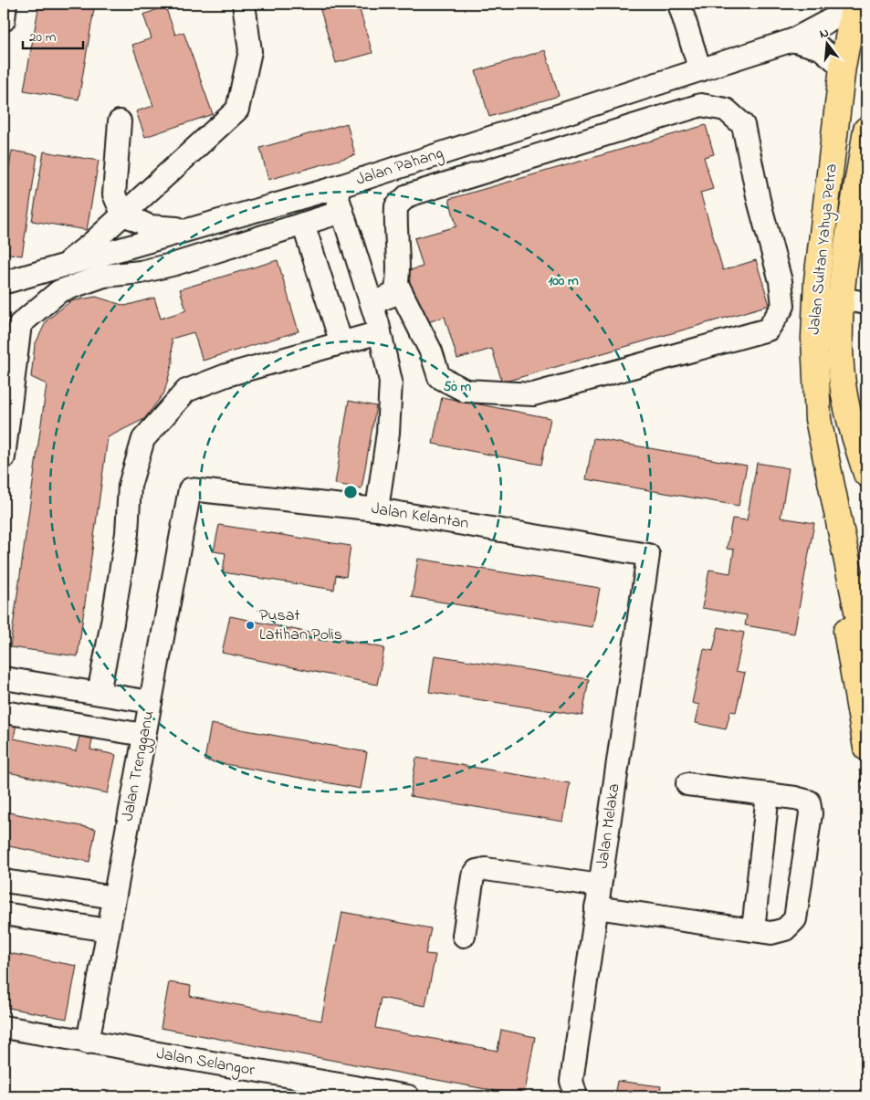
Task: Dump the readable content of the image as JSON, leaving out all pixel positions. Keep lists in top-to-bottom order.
{
  "streets": {
    "main road": ["Jalan Sultan Yahya Petra"],
    "lane": [
      "Jalan Pahang",
      "Jalan Kelantan",
      "Jalan Trengganu",
      "Jalan Melaka",
      "Jalan Selangor"
    ]
  },
  "crossings": [
    ["Jalan Kelantan", "Jalan Trengganu"],
    ["Jalan Kelantan", "Jalan Melaka"],
    ["Jalan Trengganu", "Jalan Selangor"]
  ],
  "places": ["Pusat Latihan Polis"],
  "scale_bar": "20 m",
  "north": "top",
  "rings": ["100 m", "50 m"]
}
